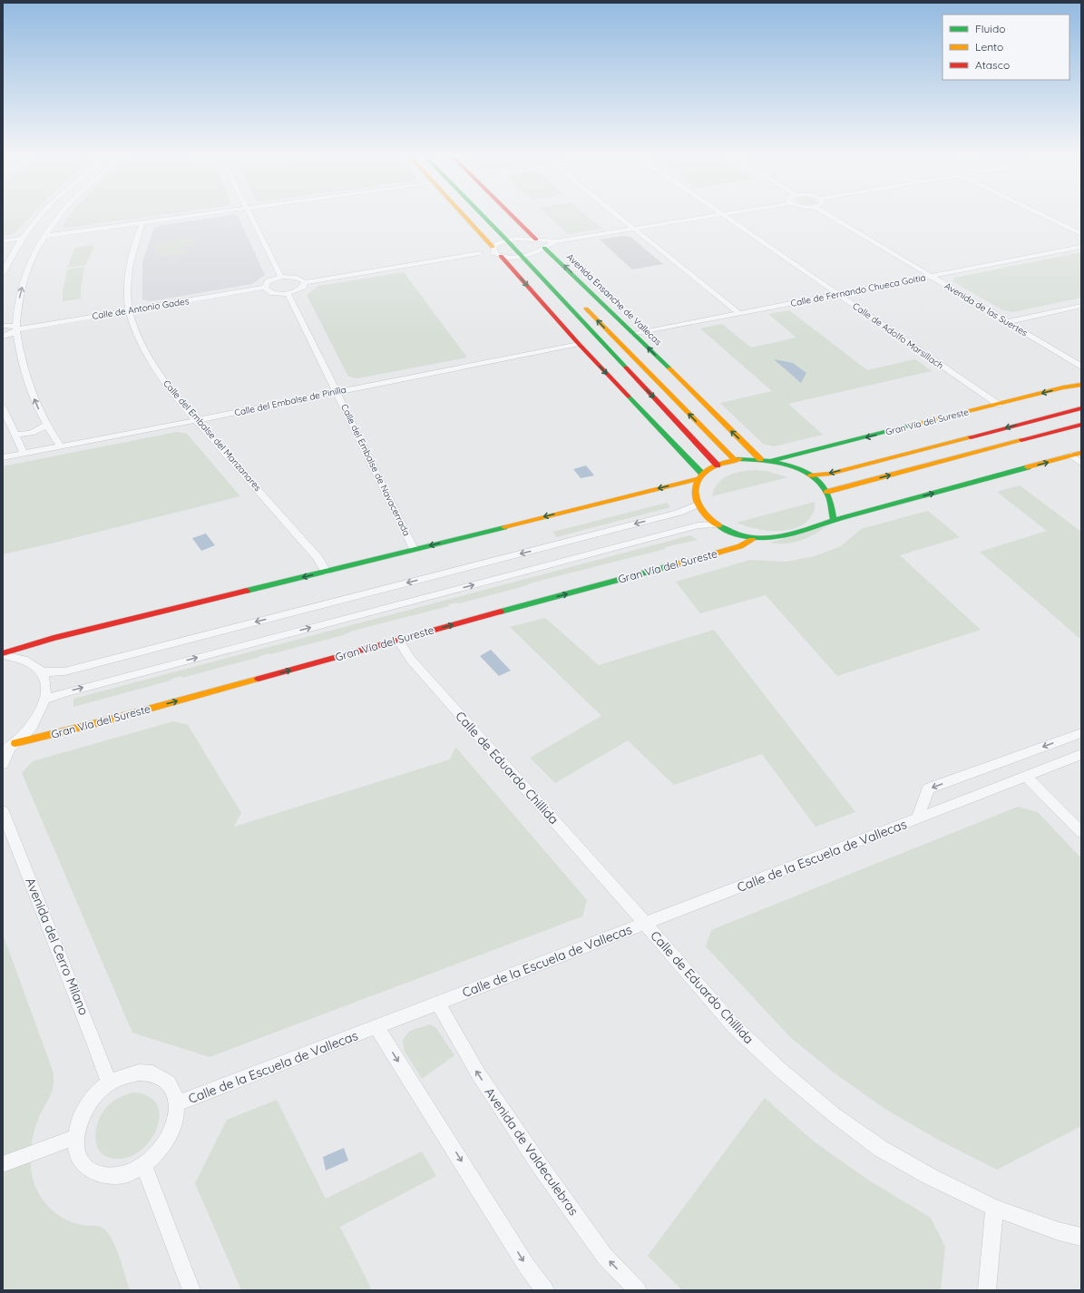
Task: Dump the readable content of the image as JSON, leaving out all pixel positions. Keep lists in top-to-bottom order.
{
  "streets": {
    "street": [
      "Calle de Fernando Chueca Goitia",
      "Avenida Ensanche de Vallecas",
      "Calle de Antonio Gades",
      "Avenida de las Suertes",
      "Calle de Adolfo Marsillach",
      "Calle del Embalse de Pinilla",
      "Gran Vía del Sureste",
      "Calle del Embalse del Manzanares",
      "Calle del Embalse de Navacerrada",
      "Calle de Eduardo Chillida",
      "Calle de la Escuela de Vallecas",
      "Avenida del Cerro Milano",
      "Avenida de Valdeculebras"
    ]
  },
  "crossings": [
    ["Calle de Fernando Chueca Goitia", "Avenida Ensanche de Vallecas"],
    ["Calle de Fernando Chueca Goitia", "Avenida de las Suertes"],
    ["Calle de Fernando Chueca Goitia", "Calle de Adolfo Marsillach"],
    ["Calle de Antonio Gades", "Calle del Embalse del Manzanares"],
    ["Calle de Adolfo Marsillach", "Gran Vía del Sureste"],
    ["Calle del Embalse de Pinilla", "Calle del Embalse del Manzanares"],
    ["Calle del Embalse de Pinilla", "Calle del Embalse de Navacerrada"],
    ["Gran Vía del Sureste", "Calle de Eduardo Chillida"],
    ["Calle de Eduardo Chillida", "Calle de la Escuela de Vallecas"],
    ["Calle de la Escuela de Vallecas", "Avenida del Cerro Milano"],
    ["Calle de la Escuela de Vallecas", "Avenida de Valdeculebras"]
  ],
  "legend": ["Fluido", "Lento", "Atasco"]
}
